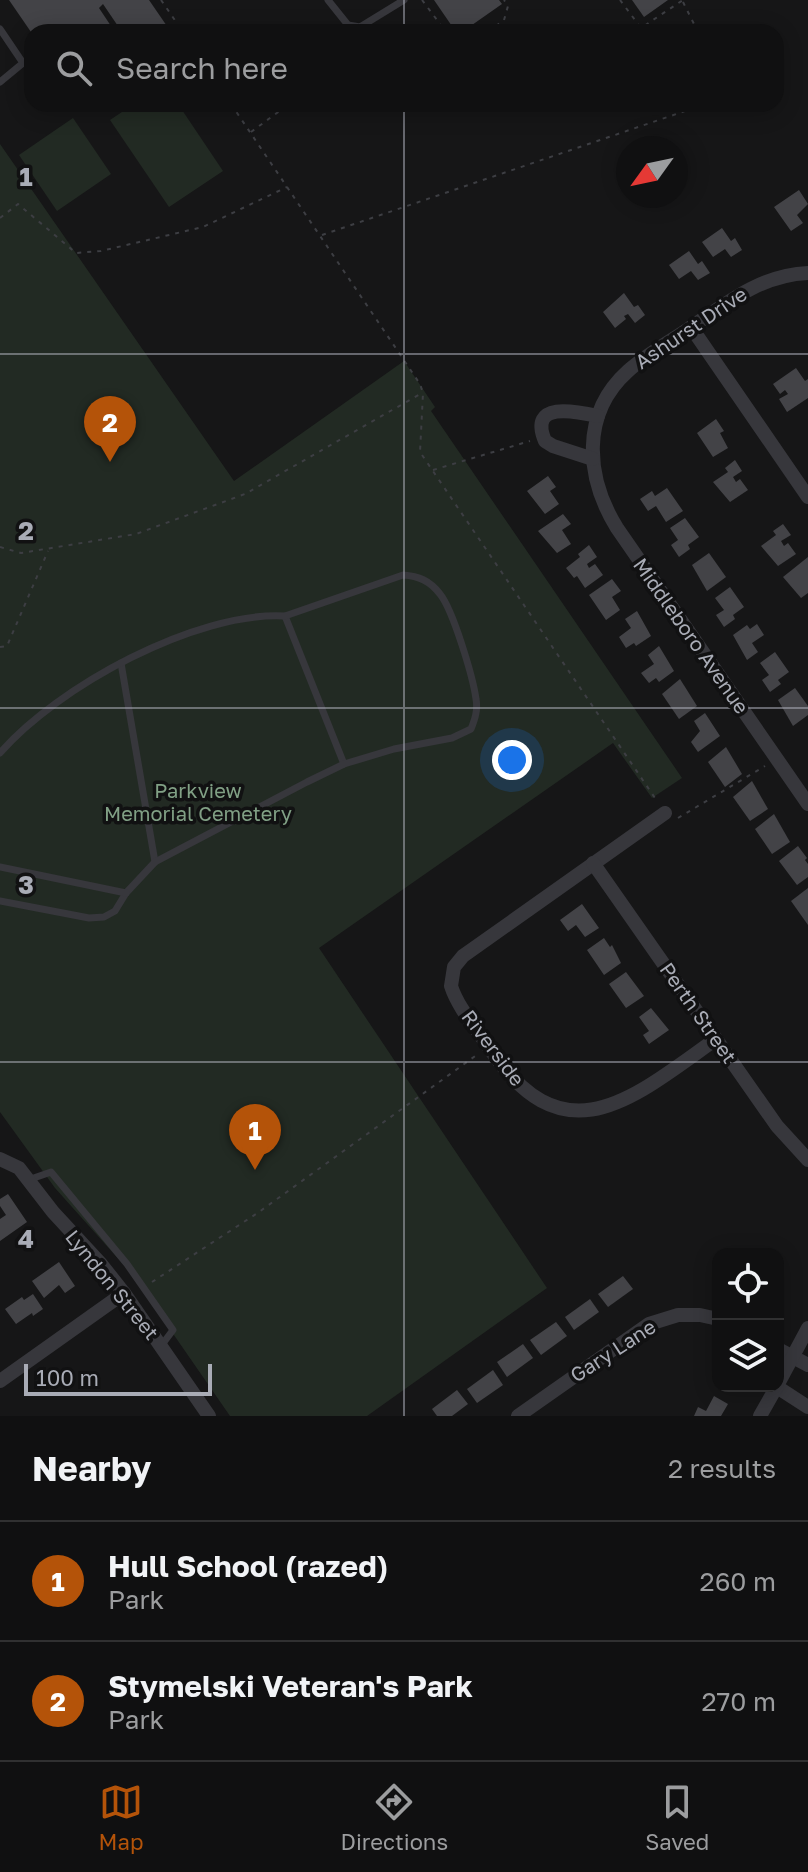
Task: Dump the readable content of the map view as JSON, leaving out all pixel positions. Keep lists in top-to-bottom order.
{
  "streets": {
    "street": [
      "Ashurst Drive",
      "Middleboro Avenue",
      "Perth Street",
      "Riverside",
      "Lyndon Street",
      "Gary Lane"
    ]
  },
  "crossings": [
    ["Ashurst Drive", "Middleboro Avenue"],
    ["Perth Street", "Riverside"]
  ],
  "parks": ["Parkview Memorial Cemetery"],
  "scale_bar": "100 m",
  "north": "bottom left",
  "page": {
    "search": "Search here",
    "pins": ["2", "1"],
    "scale": "100 m",
    "heading": ["Nearby", "2 results"],
    "list": [
      {
        "mark": "1",
        "name": "Hull School (razed)",
        "note": "Park",
        "value": "260 m"
      },
      {
        "mark": "2",
        "name": "Stymelski Veteran's Park",
        "note": "Park",
        "value": "270 m"
      }
    ],
    "nav": ["Map", "Directions", "Saved"]
  },
  "grid": {
    "rows": [
      "1",
      "2",
      "3",
      "4"
    ]
  }
}
